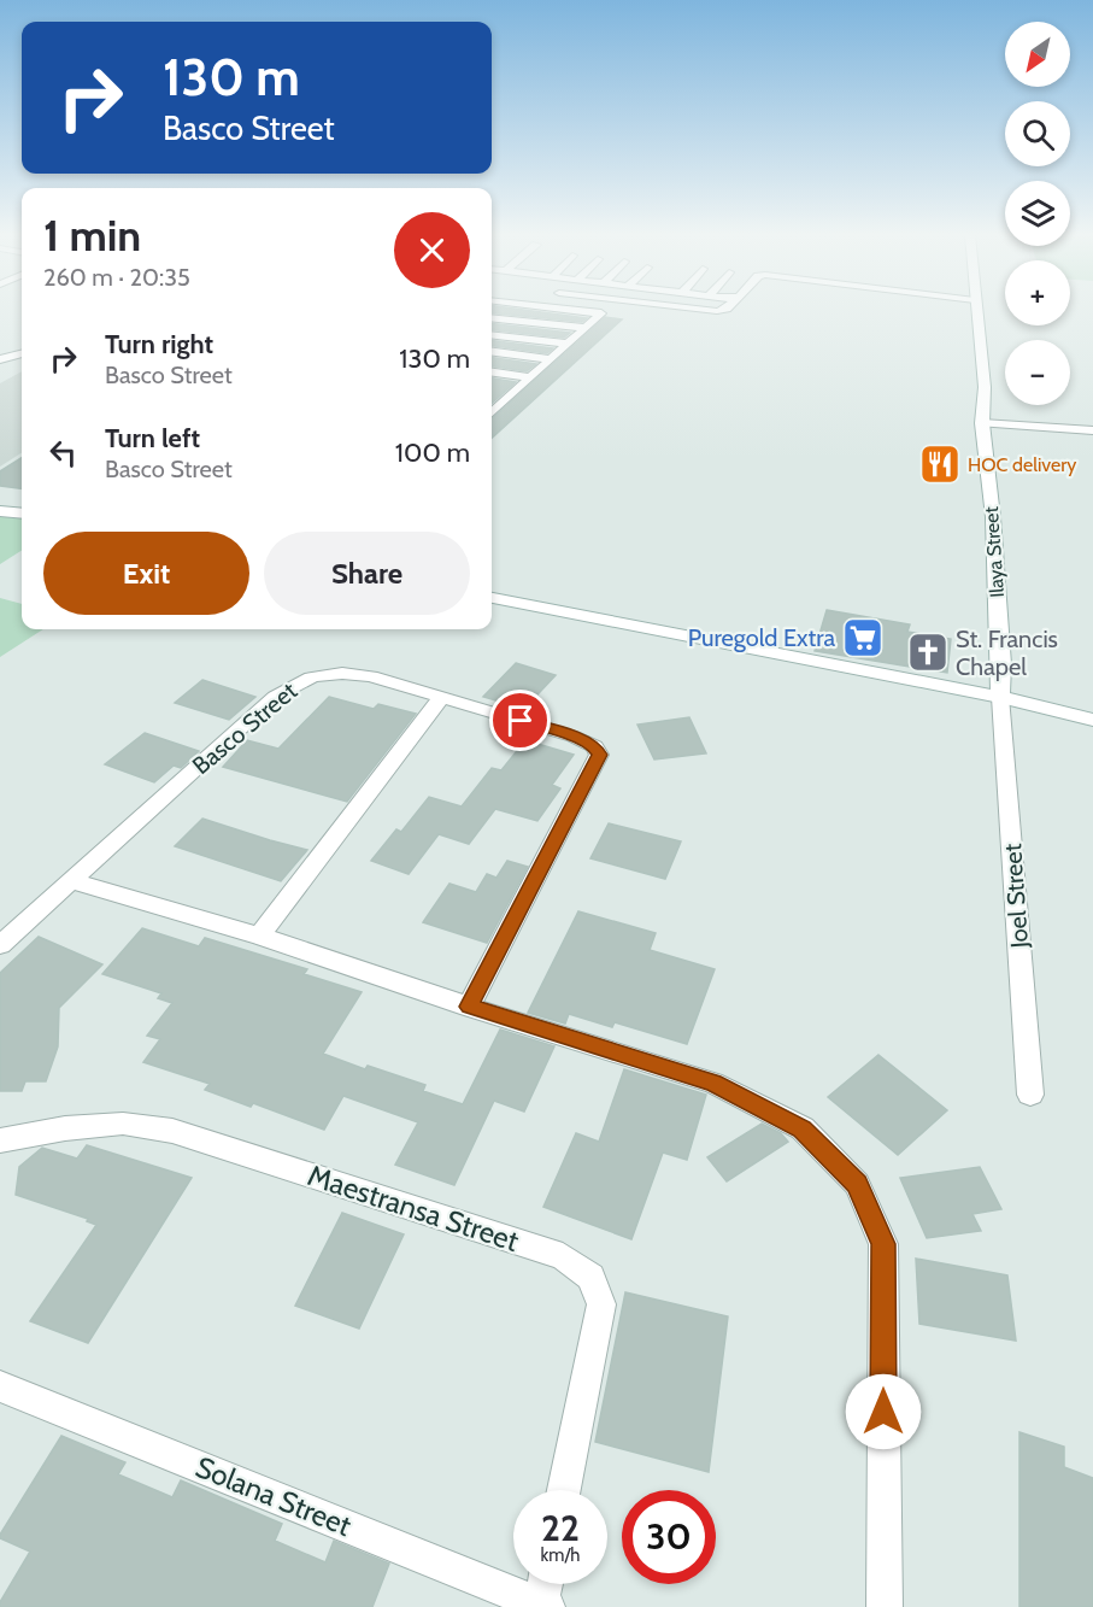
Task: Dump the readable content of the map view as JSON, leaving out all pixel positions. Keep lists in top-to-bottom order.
{
  "streets": {
    "street": [
      "Ilaya Street",
      "Basco Street",
      "Joel Street",
      "Maestransa Street",
      "Solana Street"
    ]
  },
  "crossings": [
    ["Ilaya Street", "Joel Street"]
  ],
  "places": {
    "restaurant": ["HOC delivery"],
    "supermarket": ["Puregold Extra"],
    "church": ["St. Francis Chapel"]
  },
  "north": "bottom left",
  "page": {
    "map_buttons": ["+", "−"],
    "turn": ["130 m", "Basco Street"],
    "heading": ["1 min", "260 m · 20:35"],
    "list": [
      {
        "name": "Turn right",
        "note": "Basco Street",
        "value": "130 m"
      },
      {
        "name": "Turn left",
        "note": "Basco Street",
        "value": "100 m"
      }
    ],
    "buttons": ["Exit", "Share"],
    "speed": "22 km/h",
    "limit": "30"
  }
}
